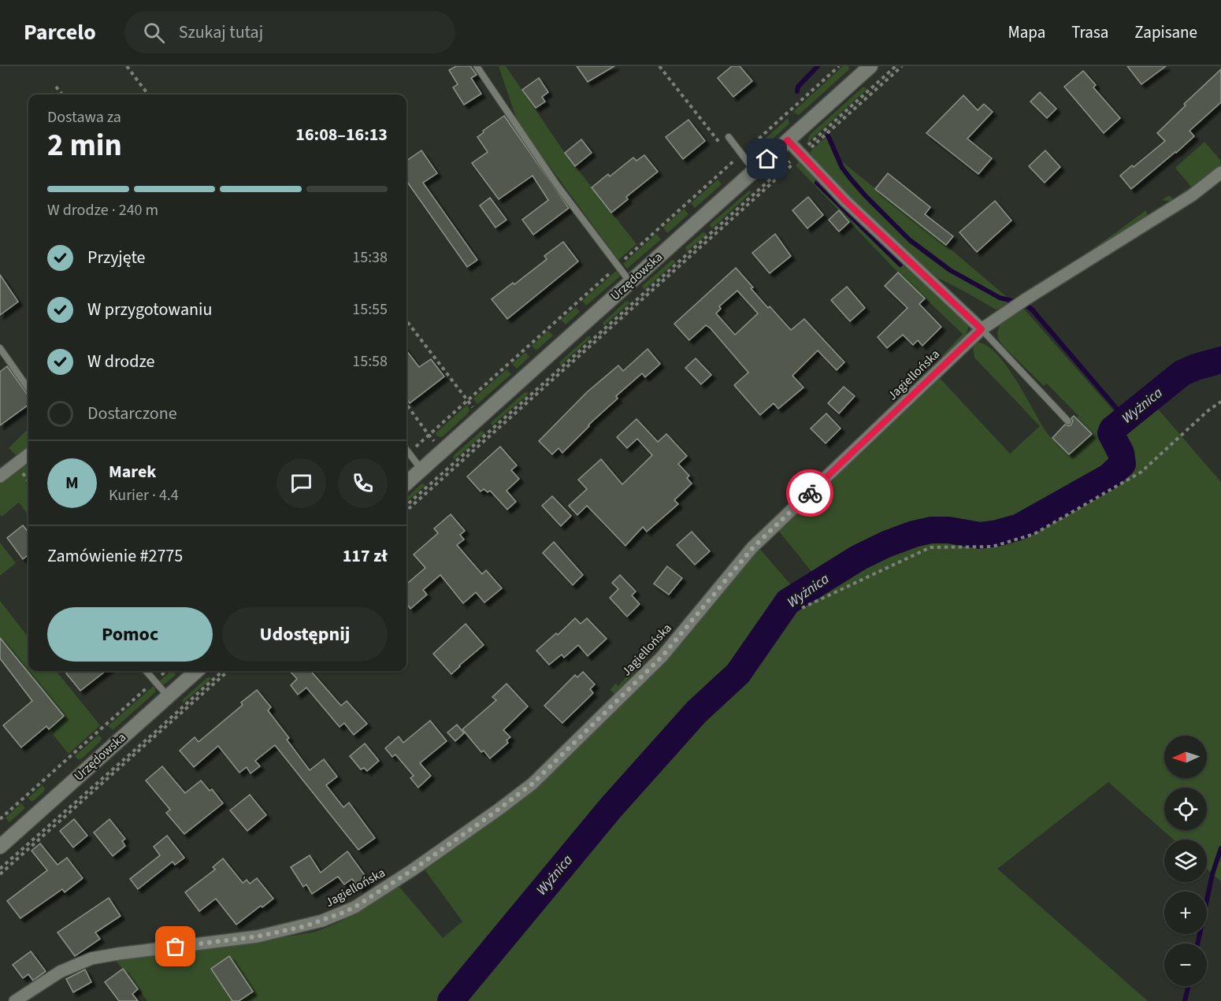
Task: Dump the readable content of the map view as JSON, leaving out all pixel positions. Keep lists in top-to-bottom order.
{
  "streets": {
    "street": ["Urzędowska", "Jagiellońska"]
  },
  "water": ["Wyżnica"],
  "north": "left",
  "page": {
    "header": "Parcelo",
    "search": "Szukaj tutaj",
    "nav": ["Mapa", "Trasa", "Zapisane"],
    "heading": ["2 min", "Dostawa za", "16:08–16:13"],
    "panel": [
      "Marek",
      "Kurier · 4.4",
      "Zamówienie #2775",
      "117 zł"
    ],
    "bar": "W drodze · 240 m",
    "list": [
      ["Przyjęte", "15:38"],
      ["W przygotowaniu", "15:55"],
      ["W drodze", "15:58"],
      "Dostarczone"
    ],
    "round": "M",
    "buttons": ["Pomoc", "Udostępnij"],
    "map_buttons": ["+", "−"]
  }
}
